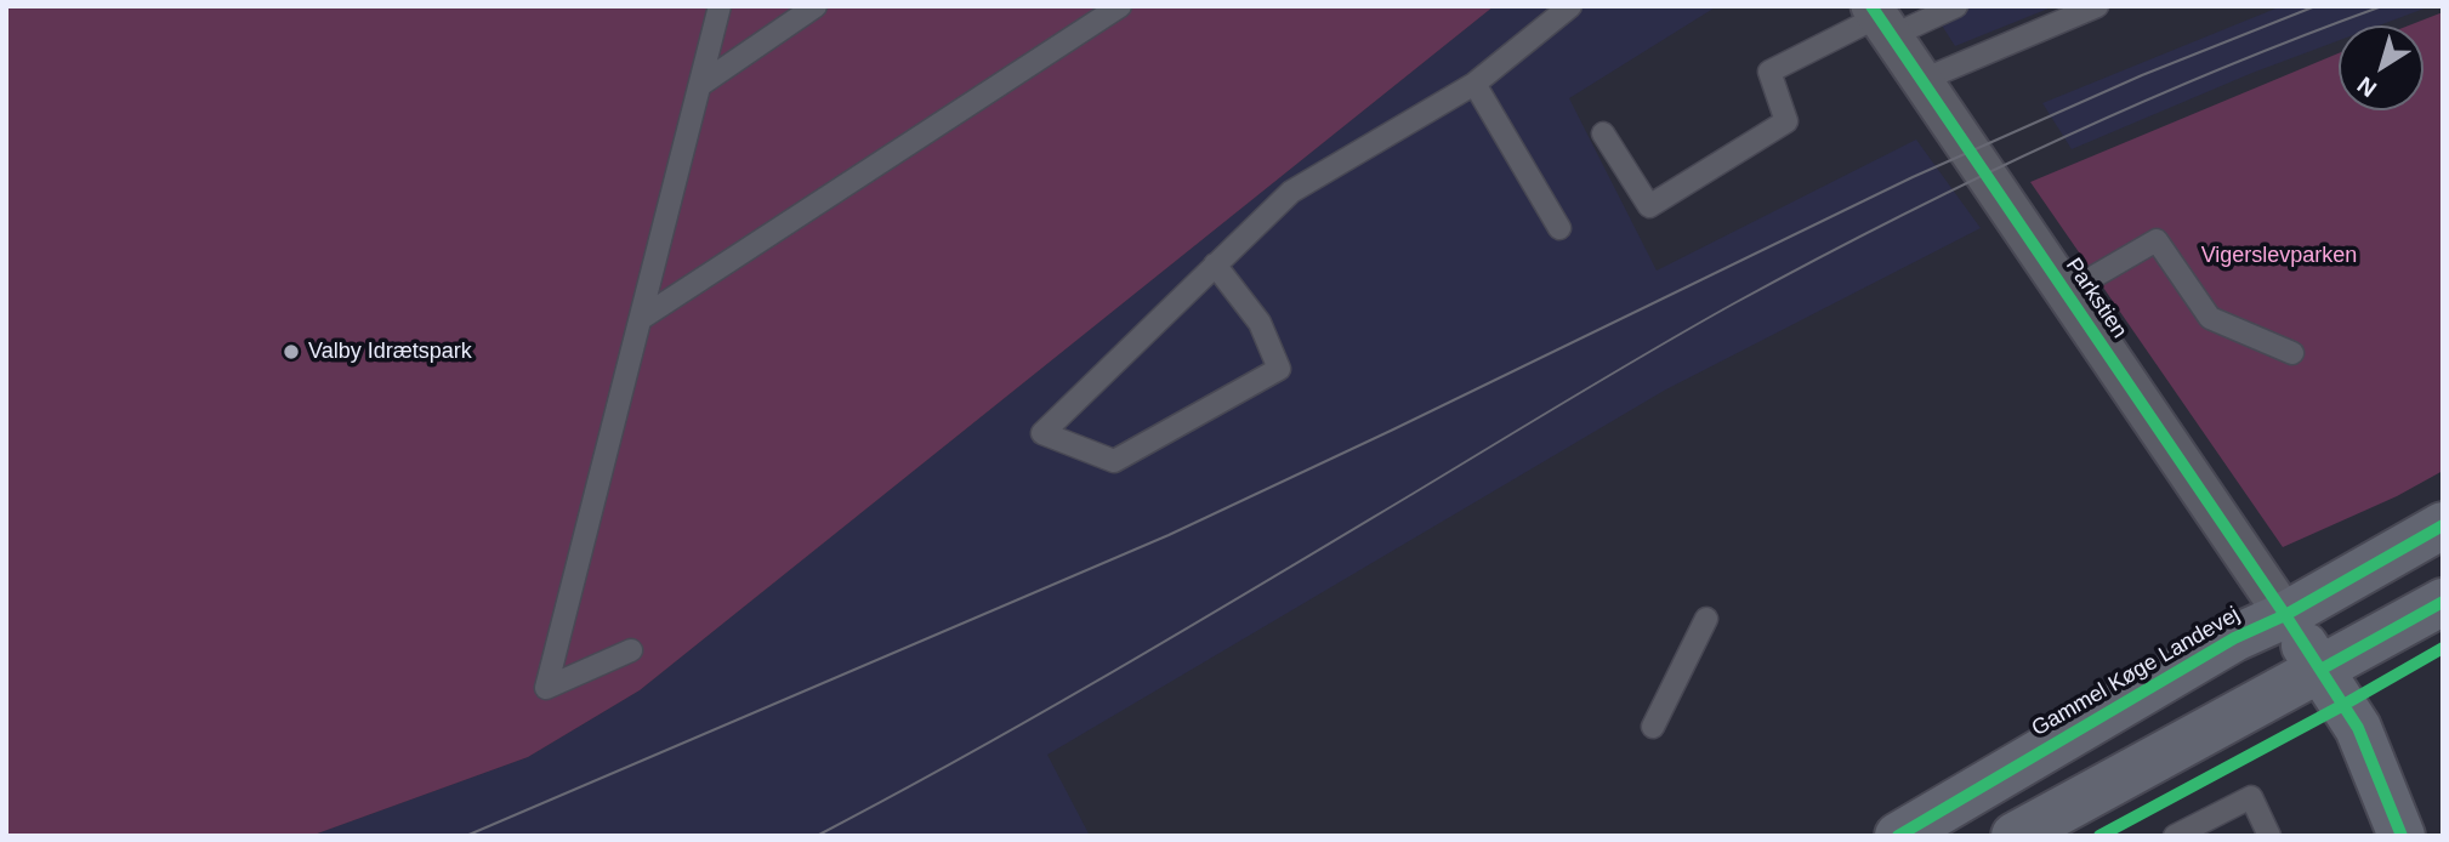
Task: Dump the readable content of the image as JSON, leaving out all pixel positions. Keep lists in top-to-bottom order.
{
  "streets": {
    "main road": ["Gammel Køge Landevej"],
    "street": ["Parkstien"]
  },
  "crossings": [
    ["Parkstien", "Gammel Køge Landevej"]
  ],
  "parks": ["Vigerslevparken"],
  "places": ["Valby Idrætspark"],
  "north": "bottom left"
}
